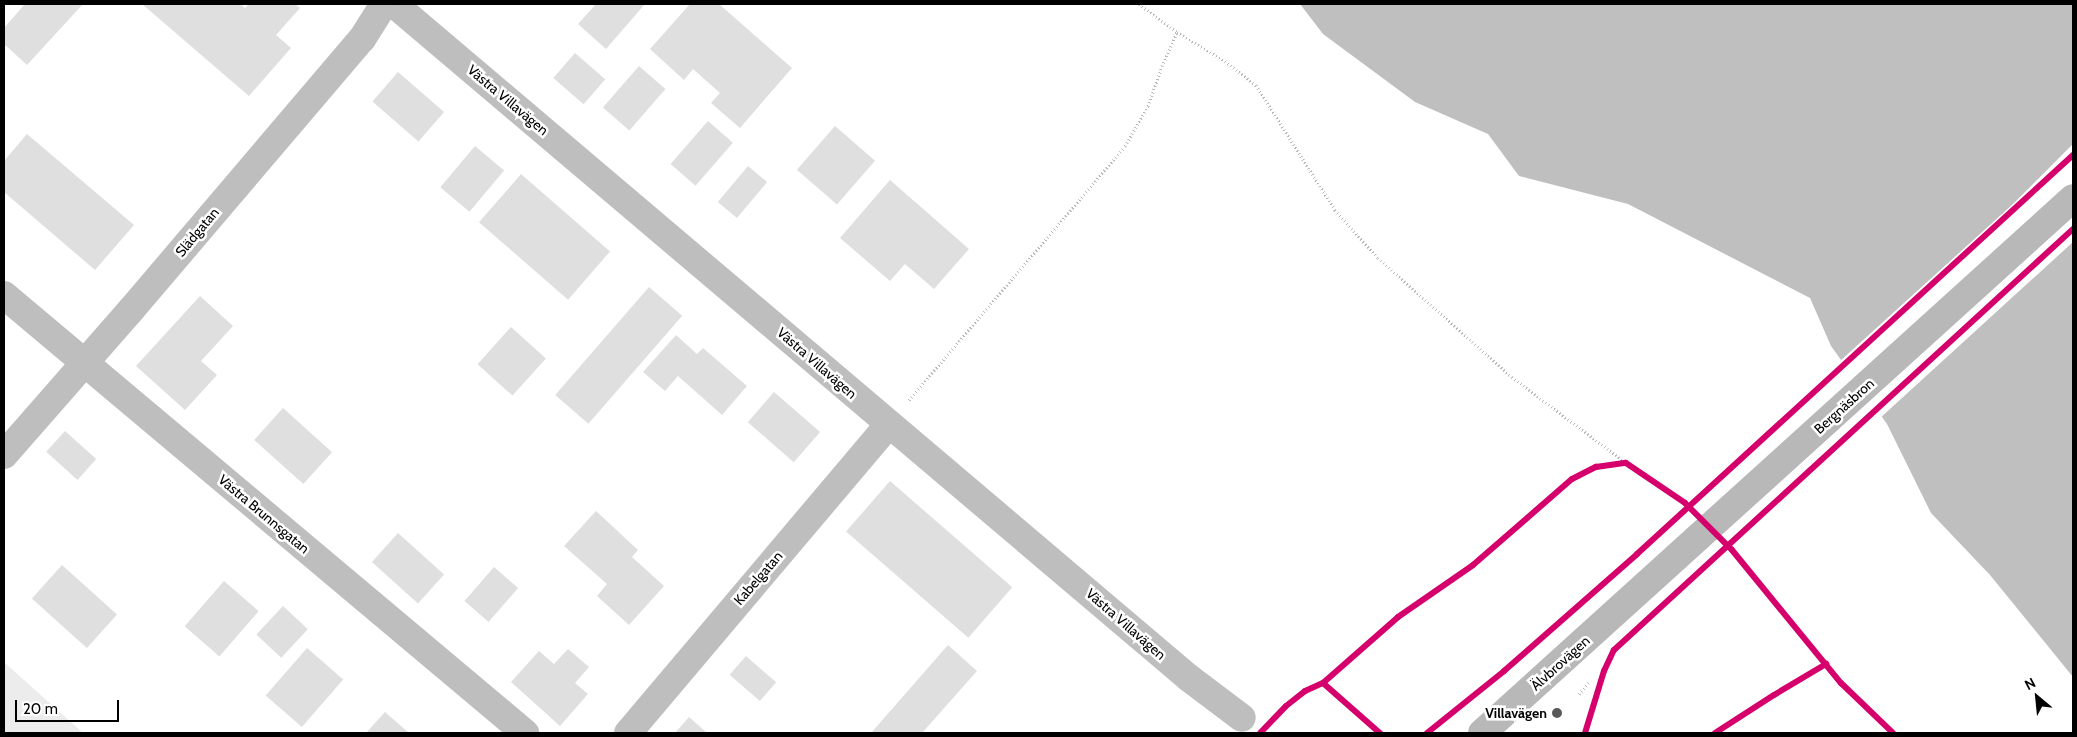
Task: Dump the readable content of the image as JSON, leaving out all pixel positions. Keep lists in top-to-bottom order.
{
  "streets": {
    "main road": ["Bergnäsbron", "Älvbrovägen"],
    "street": [
      "Västra Villavägen",
      "Slädgatan",
      "Västra Brunnsgatan",
      "Kabelgatan"
    ]
  },
  "crossings": [
    ["Västra Villavägen", "Kabelgatan"],
    ["Slädgatan", "Västra Brunnsgatan"],
    ["Bergnäsbron", "Älvbrovägen"]
  ],
  "places": ["Villavägen"],
  "scale_bar": "20 m",
  "north": "top left"
}
